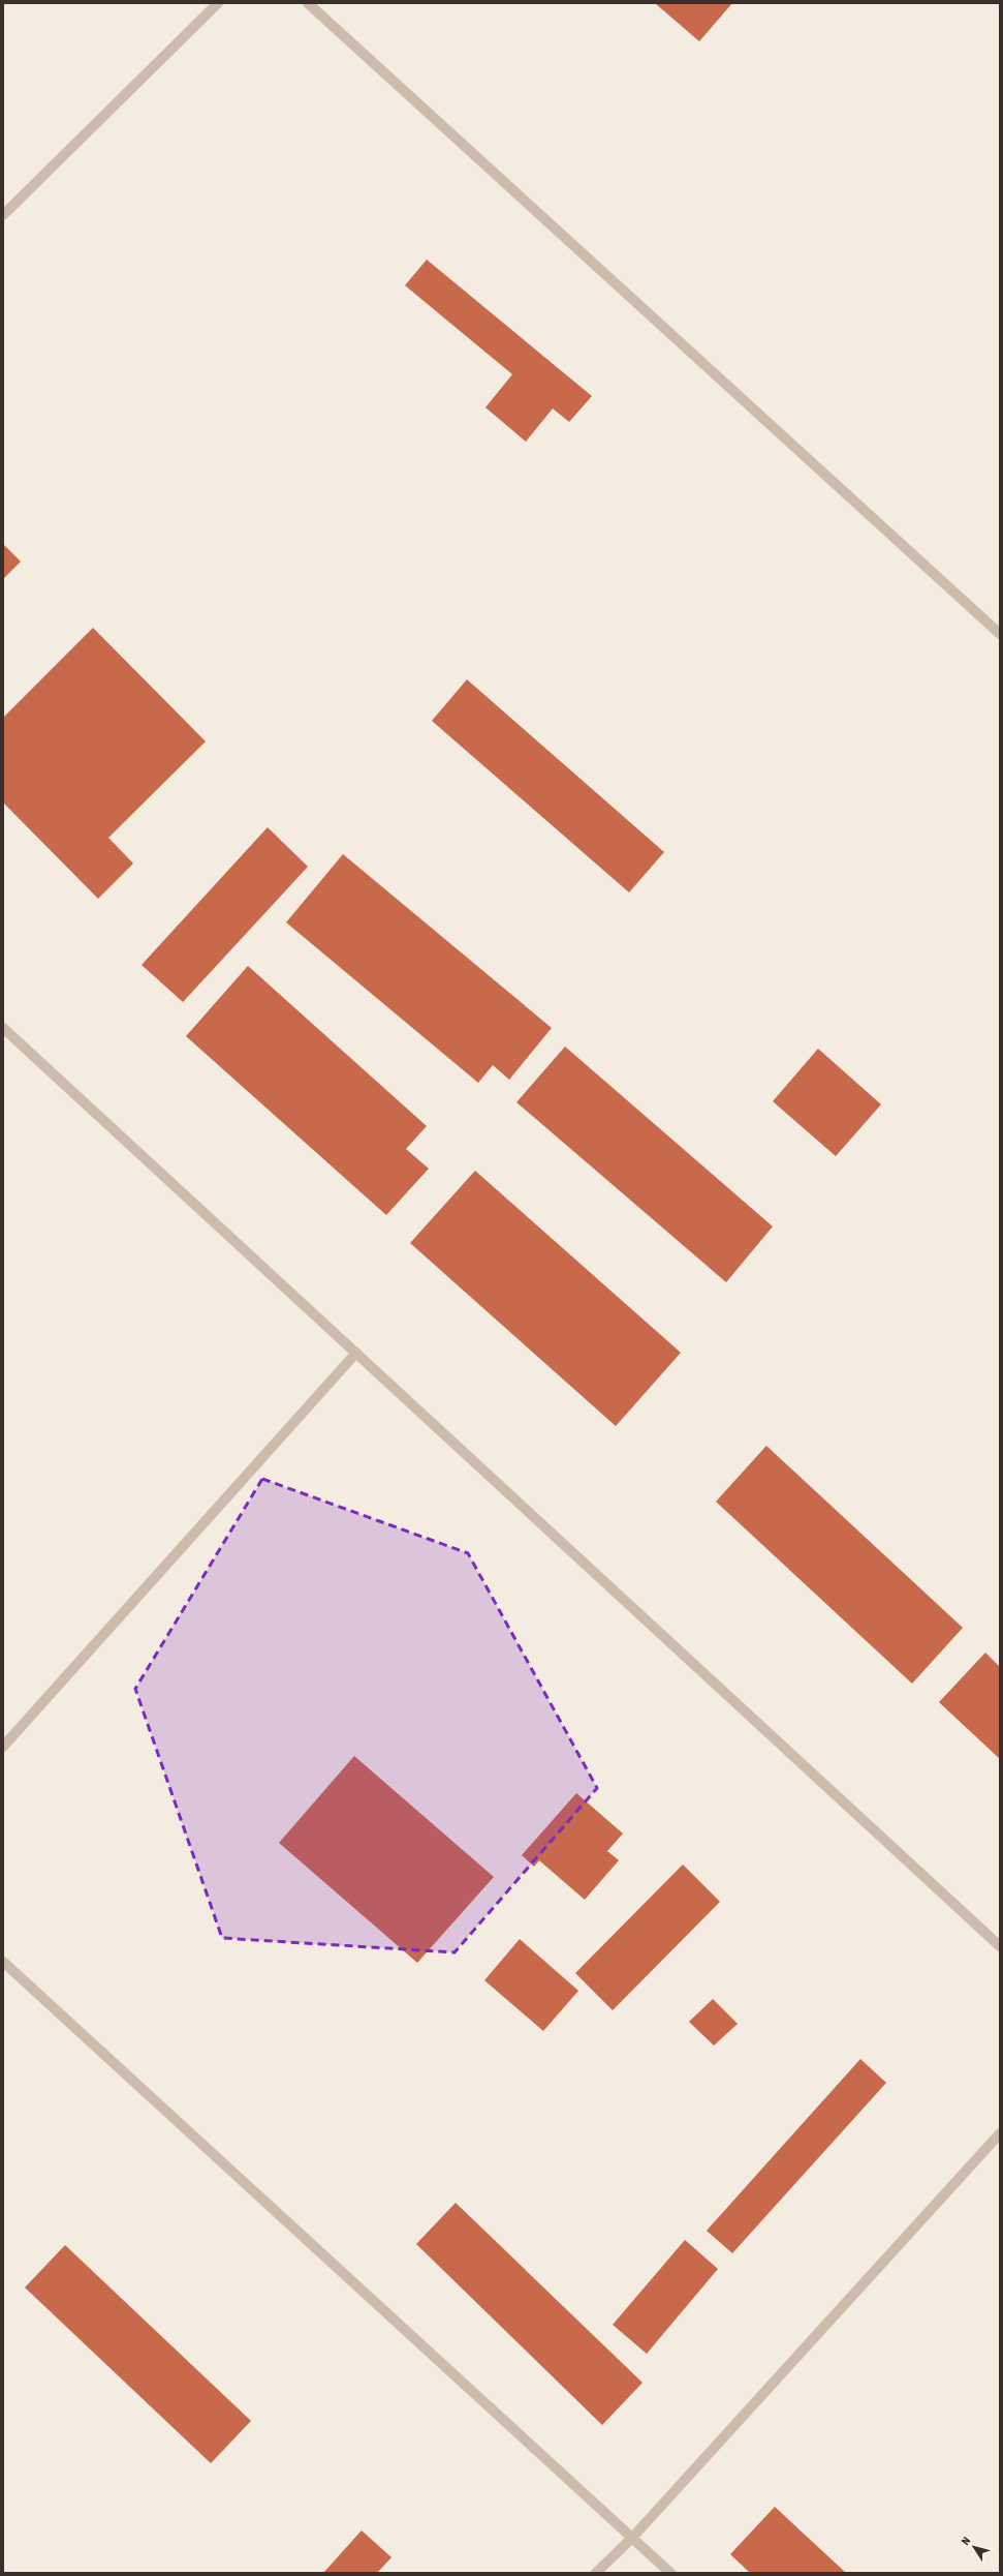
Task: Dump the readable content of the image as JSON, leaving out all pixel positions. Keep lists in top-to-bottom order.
{
  "north": "top left"
}
